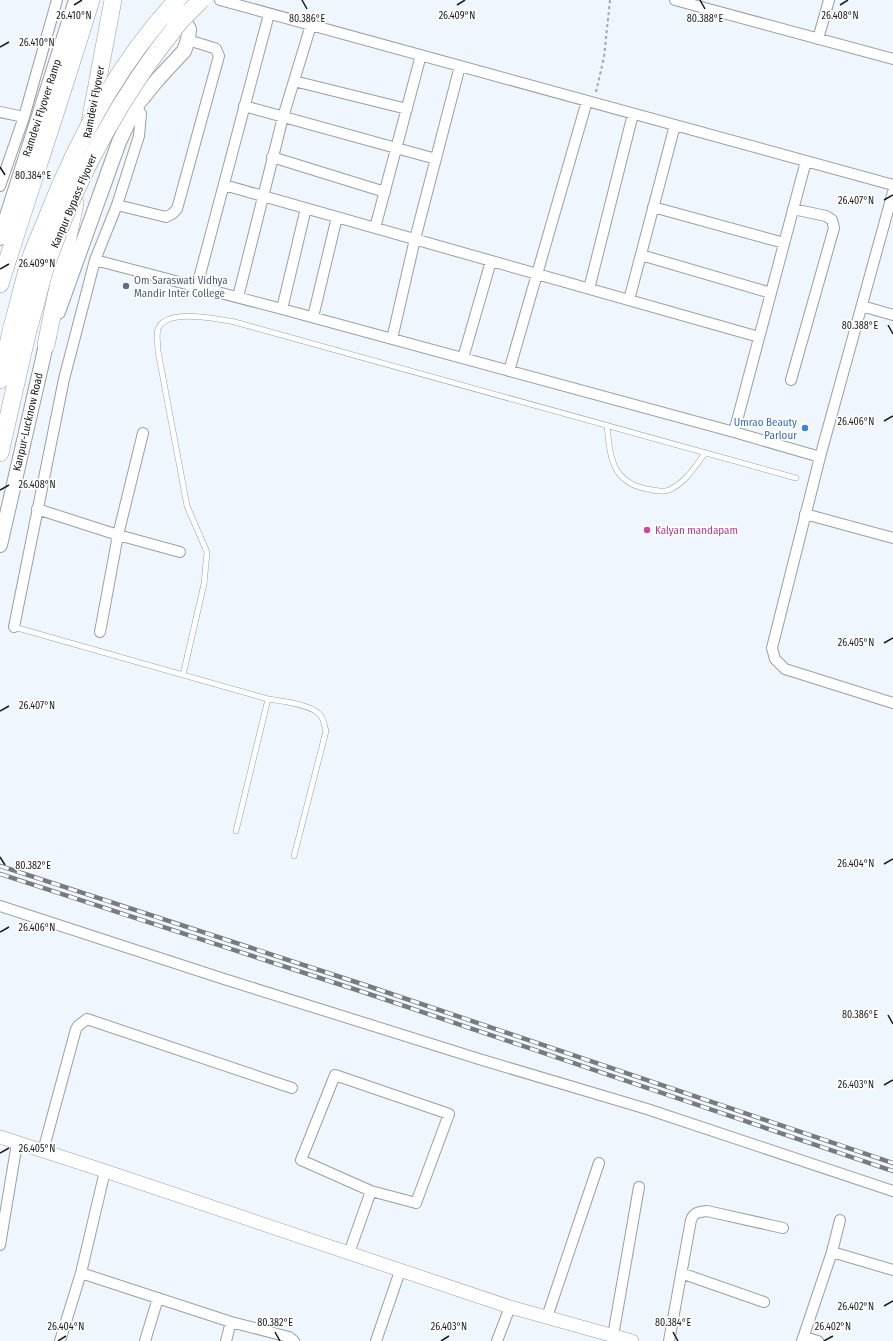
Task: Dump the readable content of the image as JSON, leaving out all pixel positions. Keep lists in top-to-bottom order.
{
  "streets": {
    "highway": ["Ramdevi Flyover", "Kanpur Bypass Flyover"],
    "main road": ["Ramdevi Flyover Ramp", "Kanpur-Lucknow Road"]
  },
  "crossings": [
    ["Ramdevi Flyover", "Kanpur-Lucknow Road"]
  ],
  "places": ["Om Saraswati Vidhya Mandir Inter College", "Umrao Beauty Parlour", "Kalyan mandapam"],
  "coordinates": [
    "26.410°N",
    "26.409°N",
    "26.408°N",
    "80.388°E",
    "80.386°E",
    "80.384°E",
    "26.407°N",
    "26.406°N",
    "26.405°N",
    "26.404°N",
    "80.382°E",
    "26.403°N",
    "26.402°N"
  ]
}
